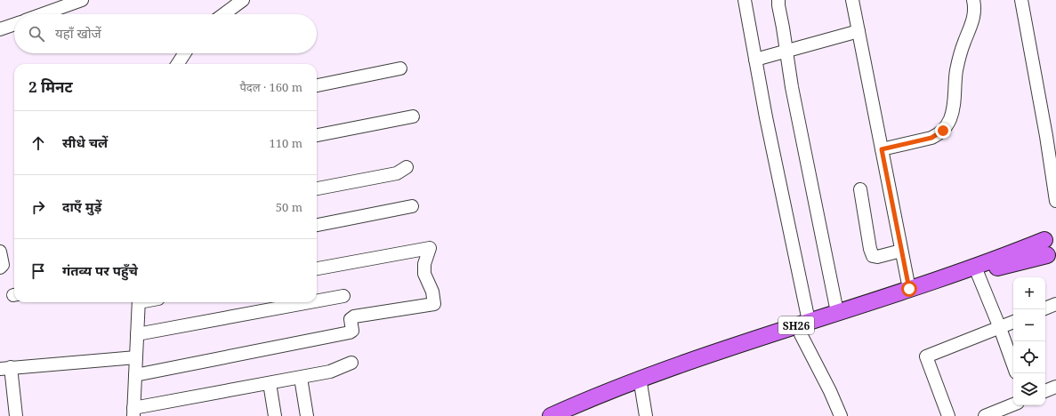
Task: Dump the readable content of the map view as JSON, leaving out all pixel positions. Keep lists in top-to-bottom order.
{
  "streets": {
    "main road": ["SH26"]
  },
  "page": {
    "search": "यहाँ खोजें",
    "heading": ["2 मिनट", "पैदल · 160 m"],
    "list": [
      ["सीधे चलें", "110 m"],
      ["दाएँ मुड़ें", "50 m"],
      "गंतव्य पर पहुँचे"
    ],
    "map_buttons": ["+", "−"]
  }
}
